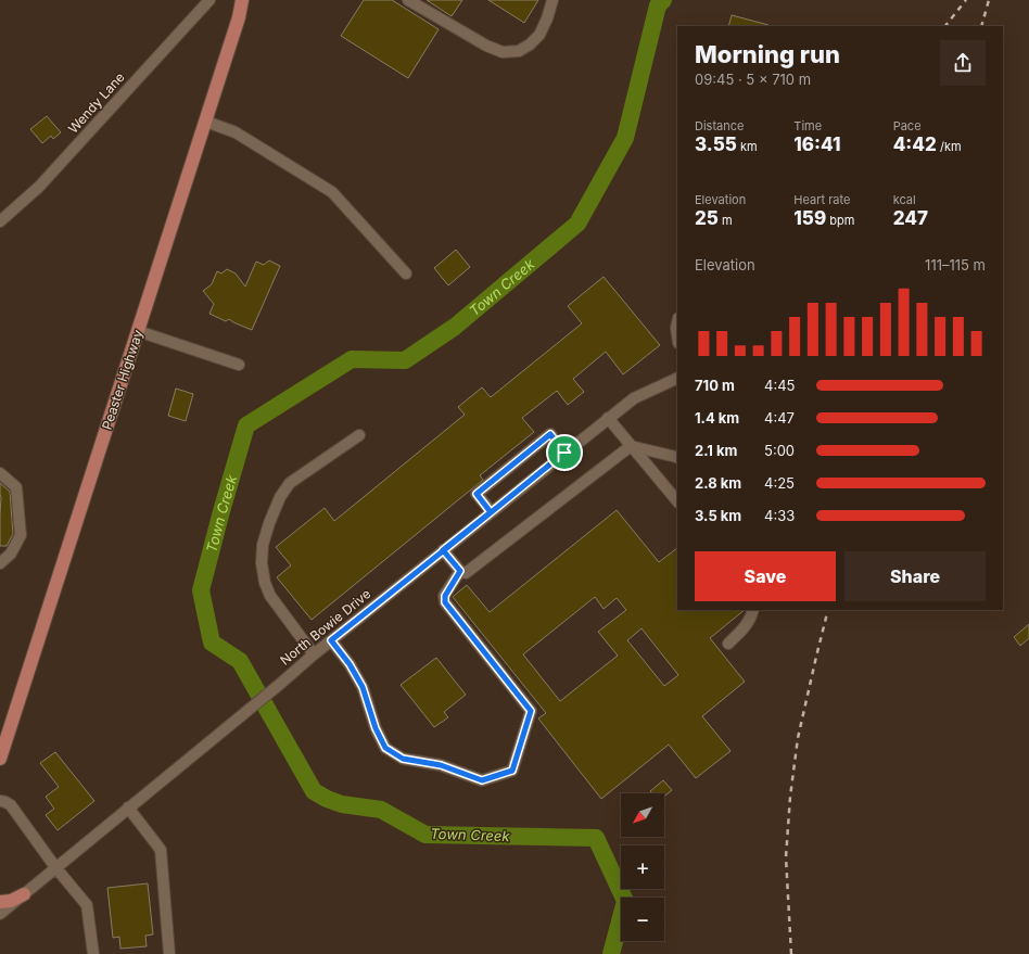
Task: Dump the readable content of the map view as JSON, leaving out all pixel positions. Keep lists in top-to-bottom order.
{
  "streets": {
    "main road": ["Peaster Highway"],
    "street": ["Wendy Lane", "North Bowie Drive"]
  },
  "water": ["Town Creek"],
  "north": "bottom left",
  "page": {
    "heading": ["Morning run", "09:45 · 5 × 710 m"],
    "stats": [
      ["Distance", "3.55 km"],
      ["Time", "16:41"],
      ["Pace", "4:42 /km"],
      ["Elevation", "25 m"],
      ["Heart rate", "159 bpm"],
      ["kcal", "247"]
    ],
    "chart": ["Elevation", "111–115 m"],
    "list": [
      {
        "name": "710 m",
        "note": "4:45"
      },
      {
        "name": "1.4 km",
        "note": "4:47"
      },
      {
        "name": "2.1 km",
        "note": "5:00"
      },
      {
        "name": "2.8 km",
        "note": "4:25"
      },
      {
        "name": "3.5 km",
        "note": "4:33"
      }
    ],
    "buttons": ["Save", "Share"],
    "map_buttons": ["+", "−"]
  }
}
